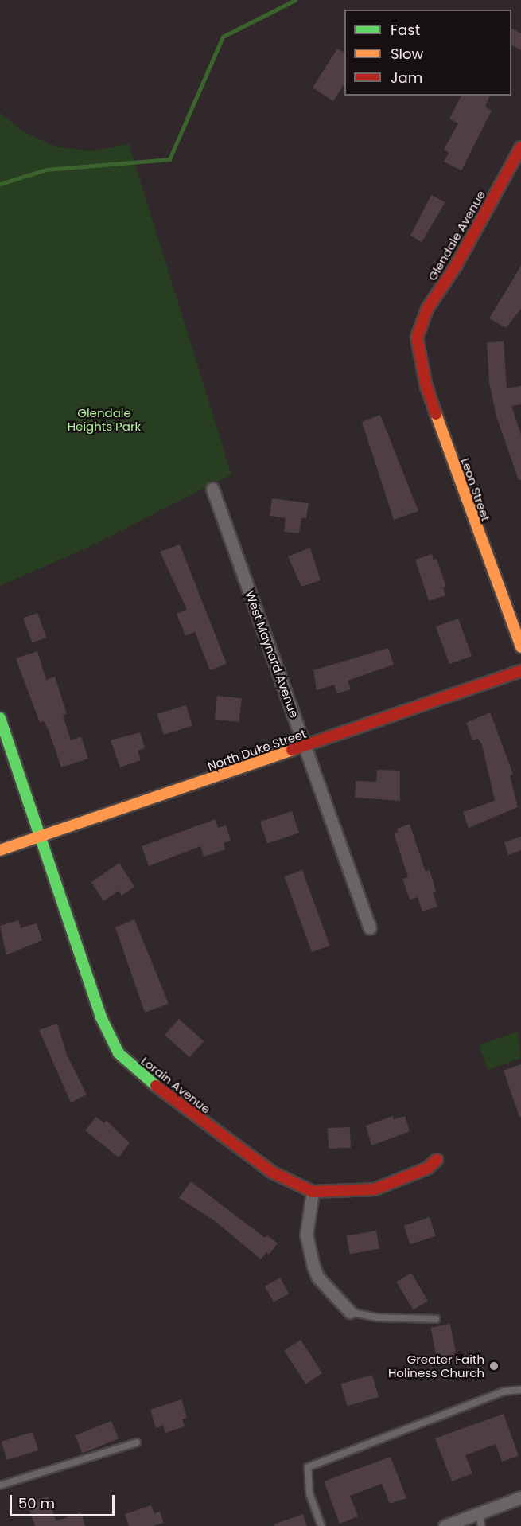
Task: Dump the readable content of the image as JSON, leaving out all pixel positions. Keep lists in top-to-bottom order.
{
  "streets": {
    "main road": [
      "Glendale Avenue",
      "Leon Street",
      "North Duke Street",
      "Lorain Avenue"
    ],
    "street": ["West Maynard Avenue"]
  },
  "crossings": [
    ["Glendale Avenue", "Leon Street"],
    ["West Maynard Avenue", "North Duke Street"],
    ["North Duke Street", "Lorain Avenue"]
  ],
  "parks": ["Glendale Heights Park"],
  "places": ["Greater Faith Holiness Church"],
  "legend": ["Fast", "Slow", "Jam"],
  "scale_bar": "50 m"
}
